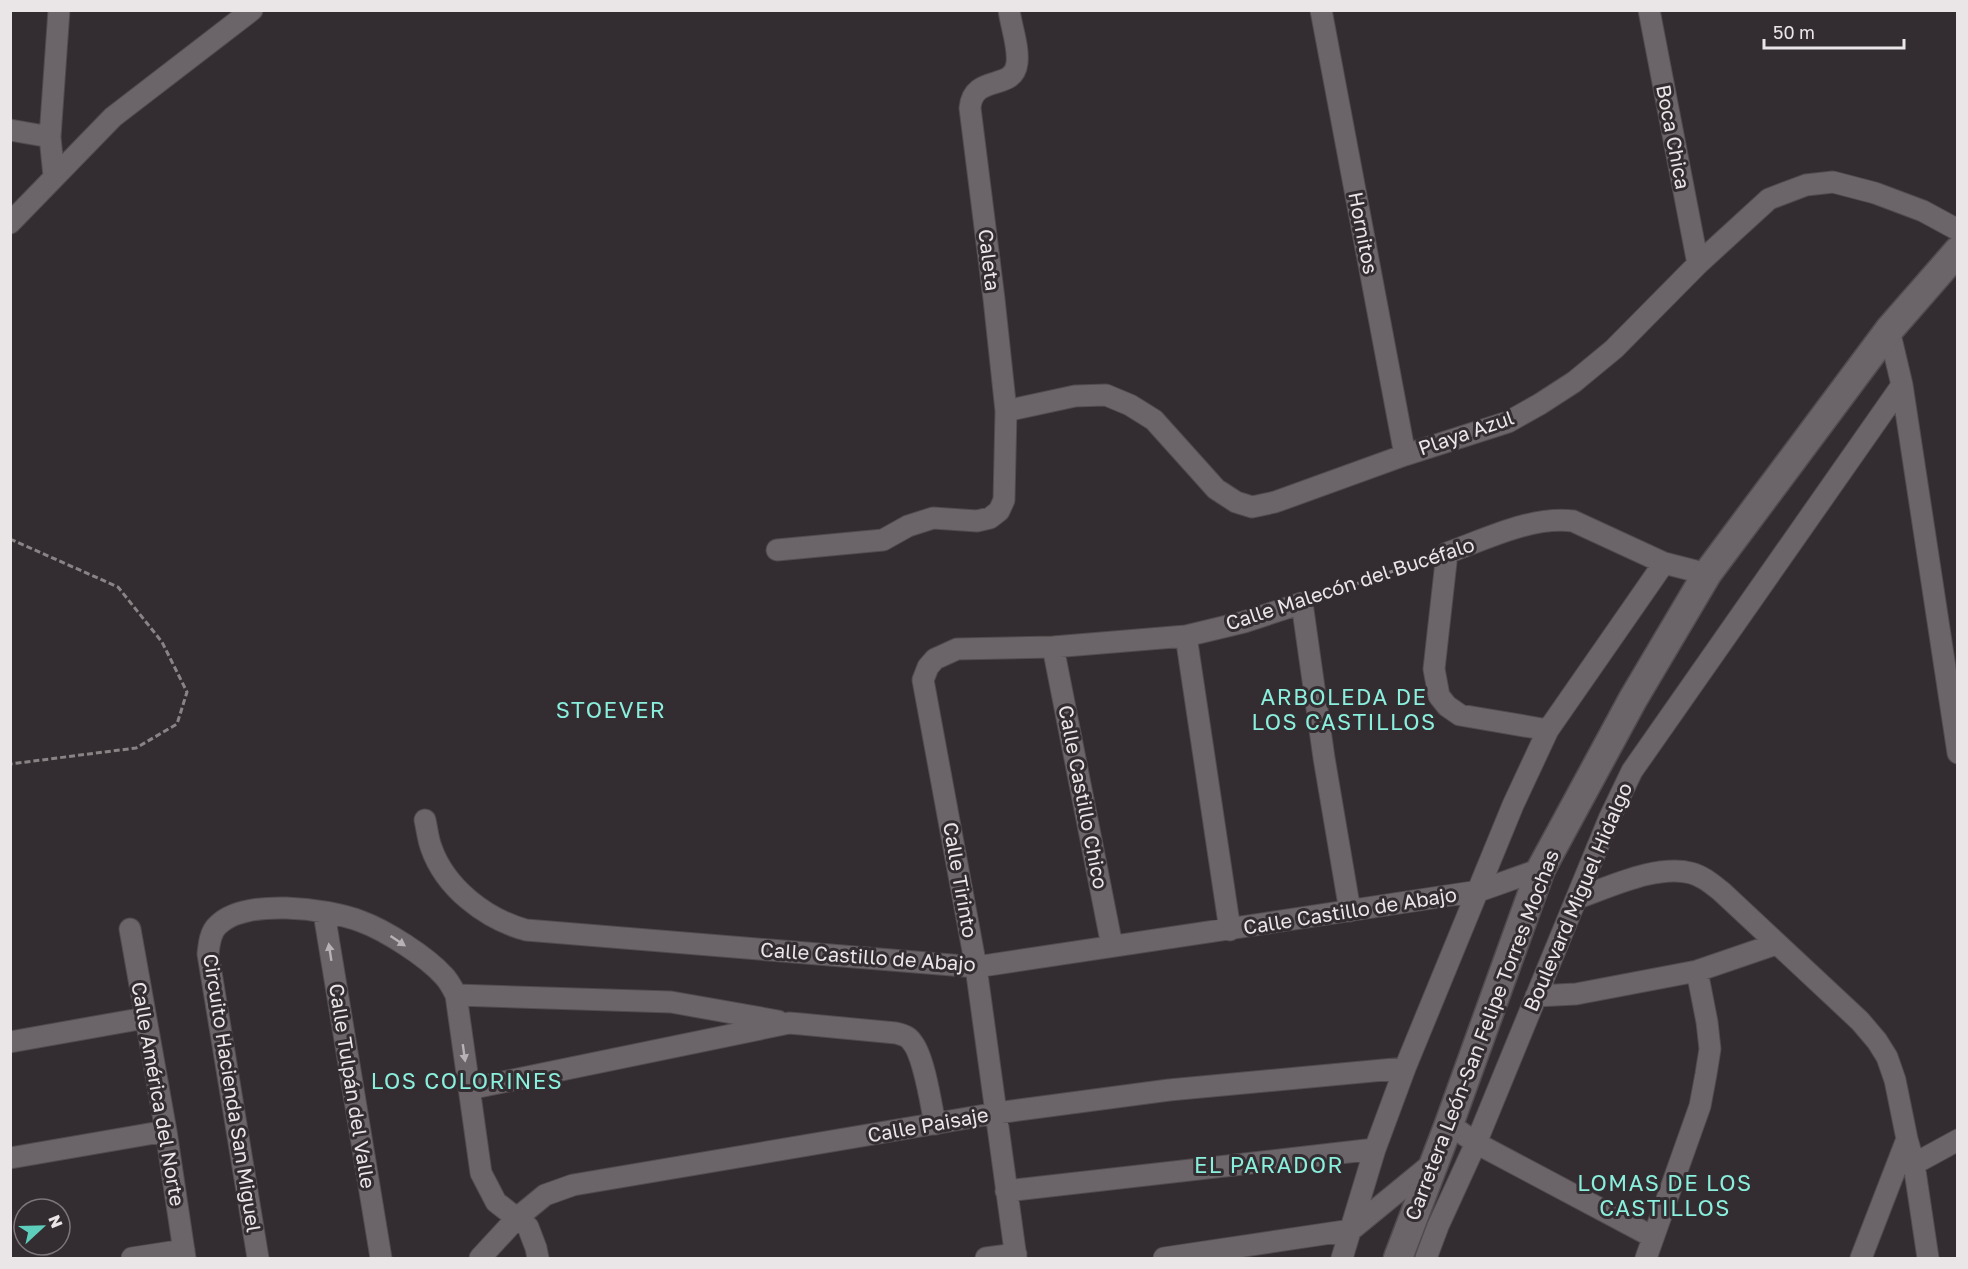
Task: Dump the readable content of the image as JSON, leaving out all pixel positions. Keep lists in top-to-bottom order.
{
  "streets": {
    "main road": ["Carretera León-San Felipe Torres Mochas"],
    "street": [
      "Boca Chica",
      "Hornitos",
      "Caleta",
      "Playa Azul",
      "Calle Malecón del Bucéfalo",
      "Calle Castillo Chico",
      "Calle Tirinto",
      "Boulevard Miguel Hidalgo",
      "Calle Castillo de Abajo",
      "Calle Tulpán del Valle",
      "Circuito Hacienda San Miguel",
      "Calle América del Norte",
      "Calle Paisaje"
    ]
  },
  "crossings": [
    ["Boca Chica", "Playa Azul"],
    ["Hornitos", "Playa Azul"],
    ["Caleta", "Playa Azul"],
    ["Calle Malecón del Bucéfalo", "Calle Castillo Chico"],
    ["Calle Malecón del Bucéfalo", "Calle Tirinto"],
    ["Calle Malecón del Bucéfalo", "Carretera León-San Felipe Torres Mochas"],
    ["Calle Castillo Chico", "Calle Castillo de Abajo"],
    ["Calle Tirinto", "Calle Castillo de Abajo"],
    ["Calle Tirinto", "Calle Paisaje"],
    ["Calle Castillo de Abajo", "Carretera León-San Felipe Torres Mochas"],
    ["Calle Tulpán del Valle", "Circuito Hacienda San Miguel"]
  ],
  "districts": [
    "ARBOLEDA DE LOS CASTILLOS",
    "STOEVER",
    "LOS COLORINES",
    "EL PARADOR",
    "LOMAS DE LOS CASTILLOS"
  ],
  "scale_bar": "50 m",
  "north": "right"
}
